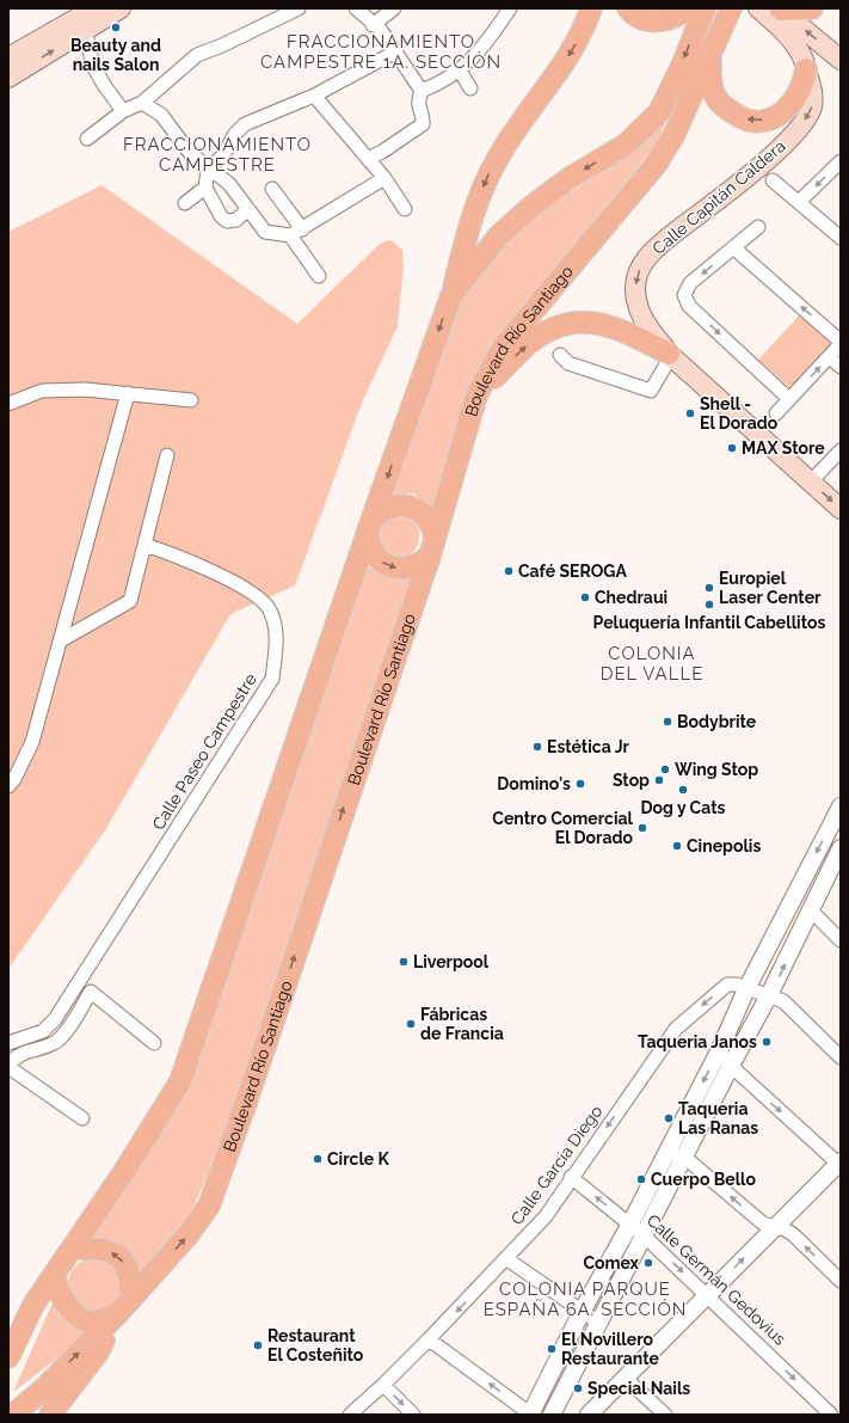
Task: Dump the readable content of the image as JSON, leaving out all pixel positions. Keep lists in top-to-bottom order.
{
  "streets": {
    "main road": ["Calle Capitán Caldera", "Boulevard Río Santiago"],
    "street": ["Calle Paseo Campestre", "Calle García Diego", "Calle Germán Gedovius"]
  },
  "crossings": [
    ["Calle García Diego", "Calle Germán Gedovius"]
  ],
  "districts": [
    "FRACCIONAMIENTO CAMPESTRE 1A. SECCIÓN",
    "FRACCIONAMIENTO CAMPESTRE",
    "COLONIA DEL VALLE",
    "COLONIA PARQUE ESPAÑA 6A. SECCIÓN"
  ],
  "places": [
    "Beauty and nails Salon",
    "Shell - El Dorado",
    "MAX Store",
    "Café SEROGA",
    "Europiel Laser Center",
    "Chedraui",
    "Peluquería Infantil Cabellitos",
    "Bodybrite",
    "Estética Jr",
    "Wing Stop",
    "Stop",
    "Domino's",
    "Dog y Cats",
    "Centro Comercial El Dorado",
    "Cinepolis",
    "Liverpool",
    "Fábricas de Francia",
    "Taqueria Janos",
    "Taqueria Las Ranas",
    "Circle K",
    "Cuerpo Bello",
    "Comex",
    "Restaurant El Costeñito",
    "El Novillero Restaurante",
    "Special Nails"
  ]
}
